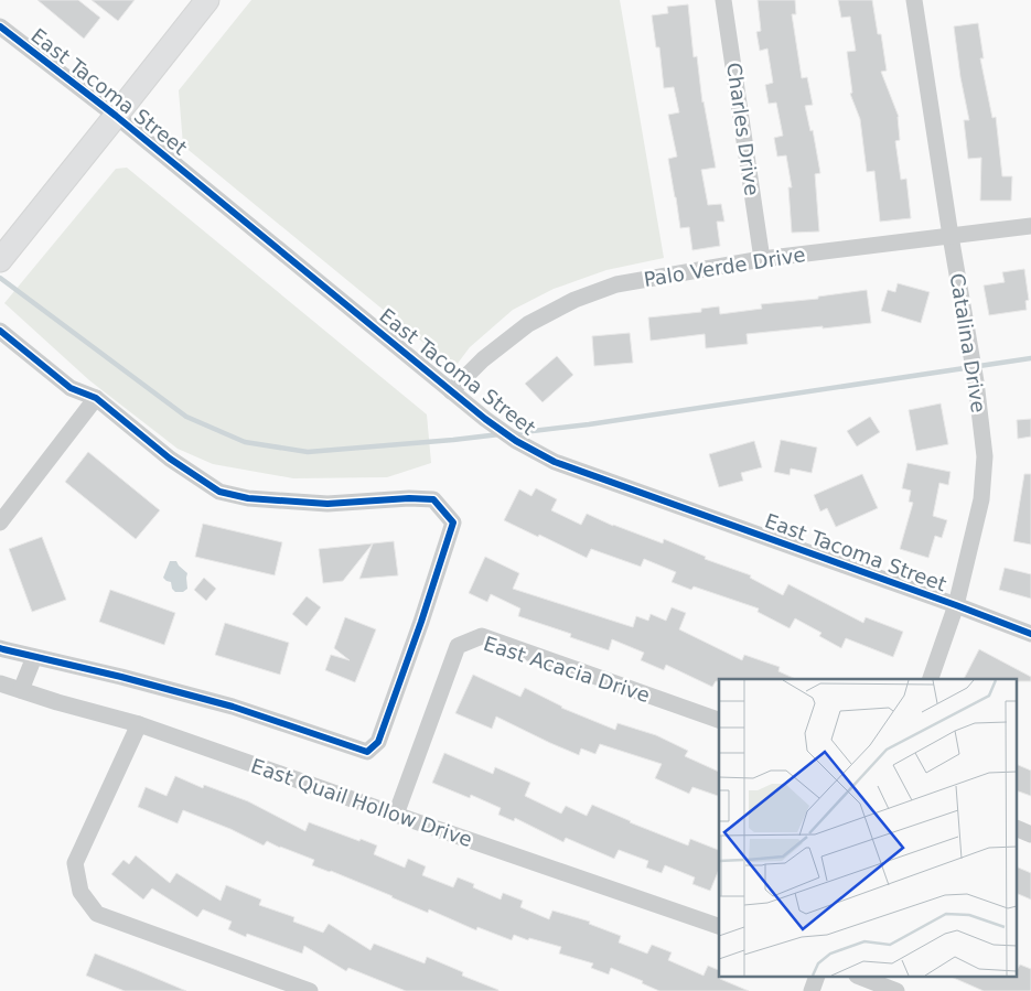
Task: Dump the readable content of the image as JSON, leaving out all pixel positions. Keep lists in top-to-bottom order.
{
  "streets": {
    "street": [
      "East Tacoma Street",
      "Charles Drive",
      "Palo Verde Drive",
      "Catalina Drive",
      "East Acacia Drive",
      "East Quail Hollow Drive"
    ]
  },
  "crossings": [
    ["East Tacoma Street", "Palo Verde Drive"],
    ["East Tacoma Street", "Catalina Drive"],
    ["Charles Drive", "Palo Verde Drive"],
    ["Palo Verde Drive", "Catalina Drive"],
    ["East Acacia Drive", "East Quail Hollow Drive"]
  ]
}
